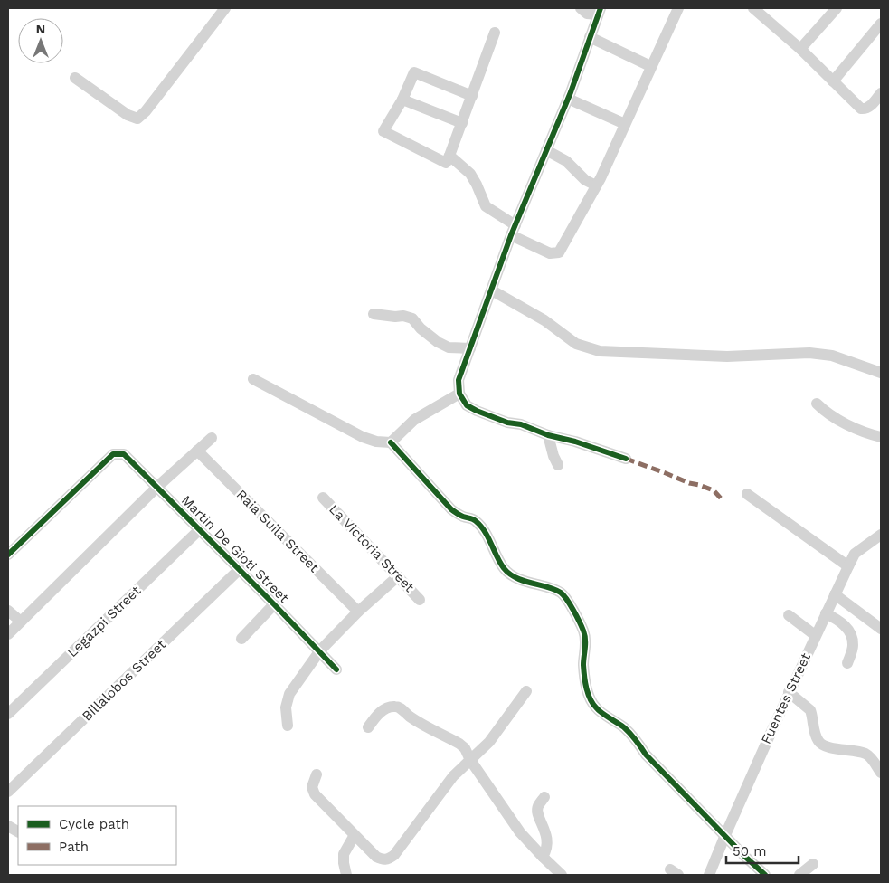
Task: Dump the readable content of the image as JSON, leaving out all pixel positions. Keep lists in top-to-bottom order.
{
  "streets": {
    "street": [
      "Raia Suila Street",
      "La Victoria Street",
      "Martin De Gioti Street",
      "Legazpi Street",
      "Billalobos Street",
      "Fuentes Street"
    ]
  },
  "crossings": [
    ["Martin De Gioti Street", "Legazpi Street"],
    ["Martin De Gioti Street", "Billalobos Street"]
  ],
  "legend": ["Cycle path", "Path"],
  "scale_bar": "50 m",
  "north": "top"
}
